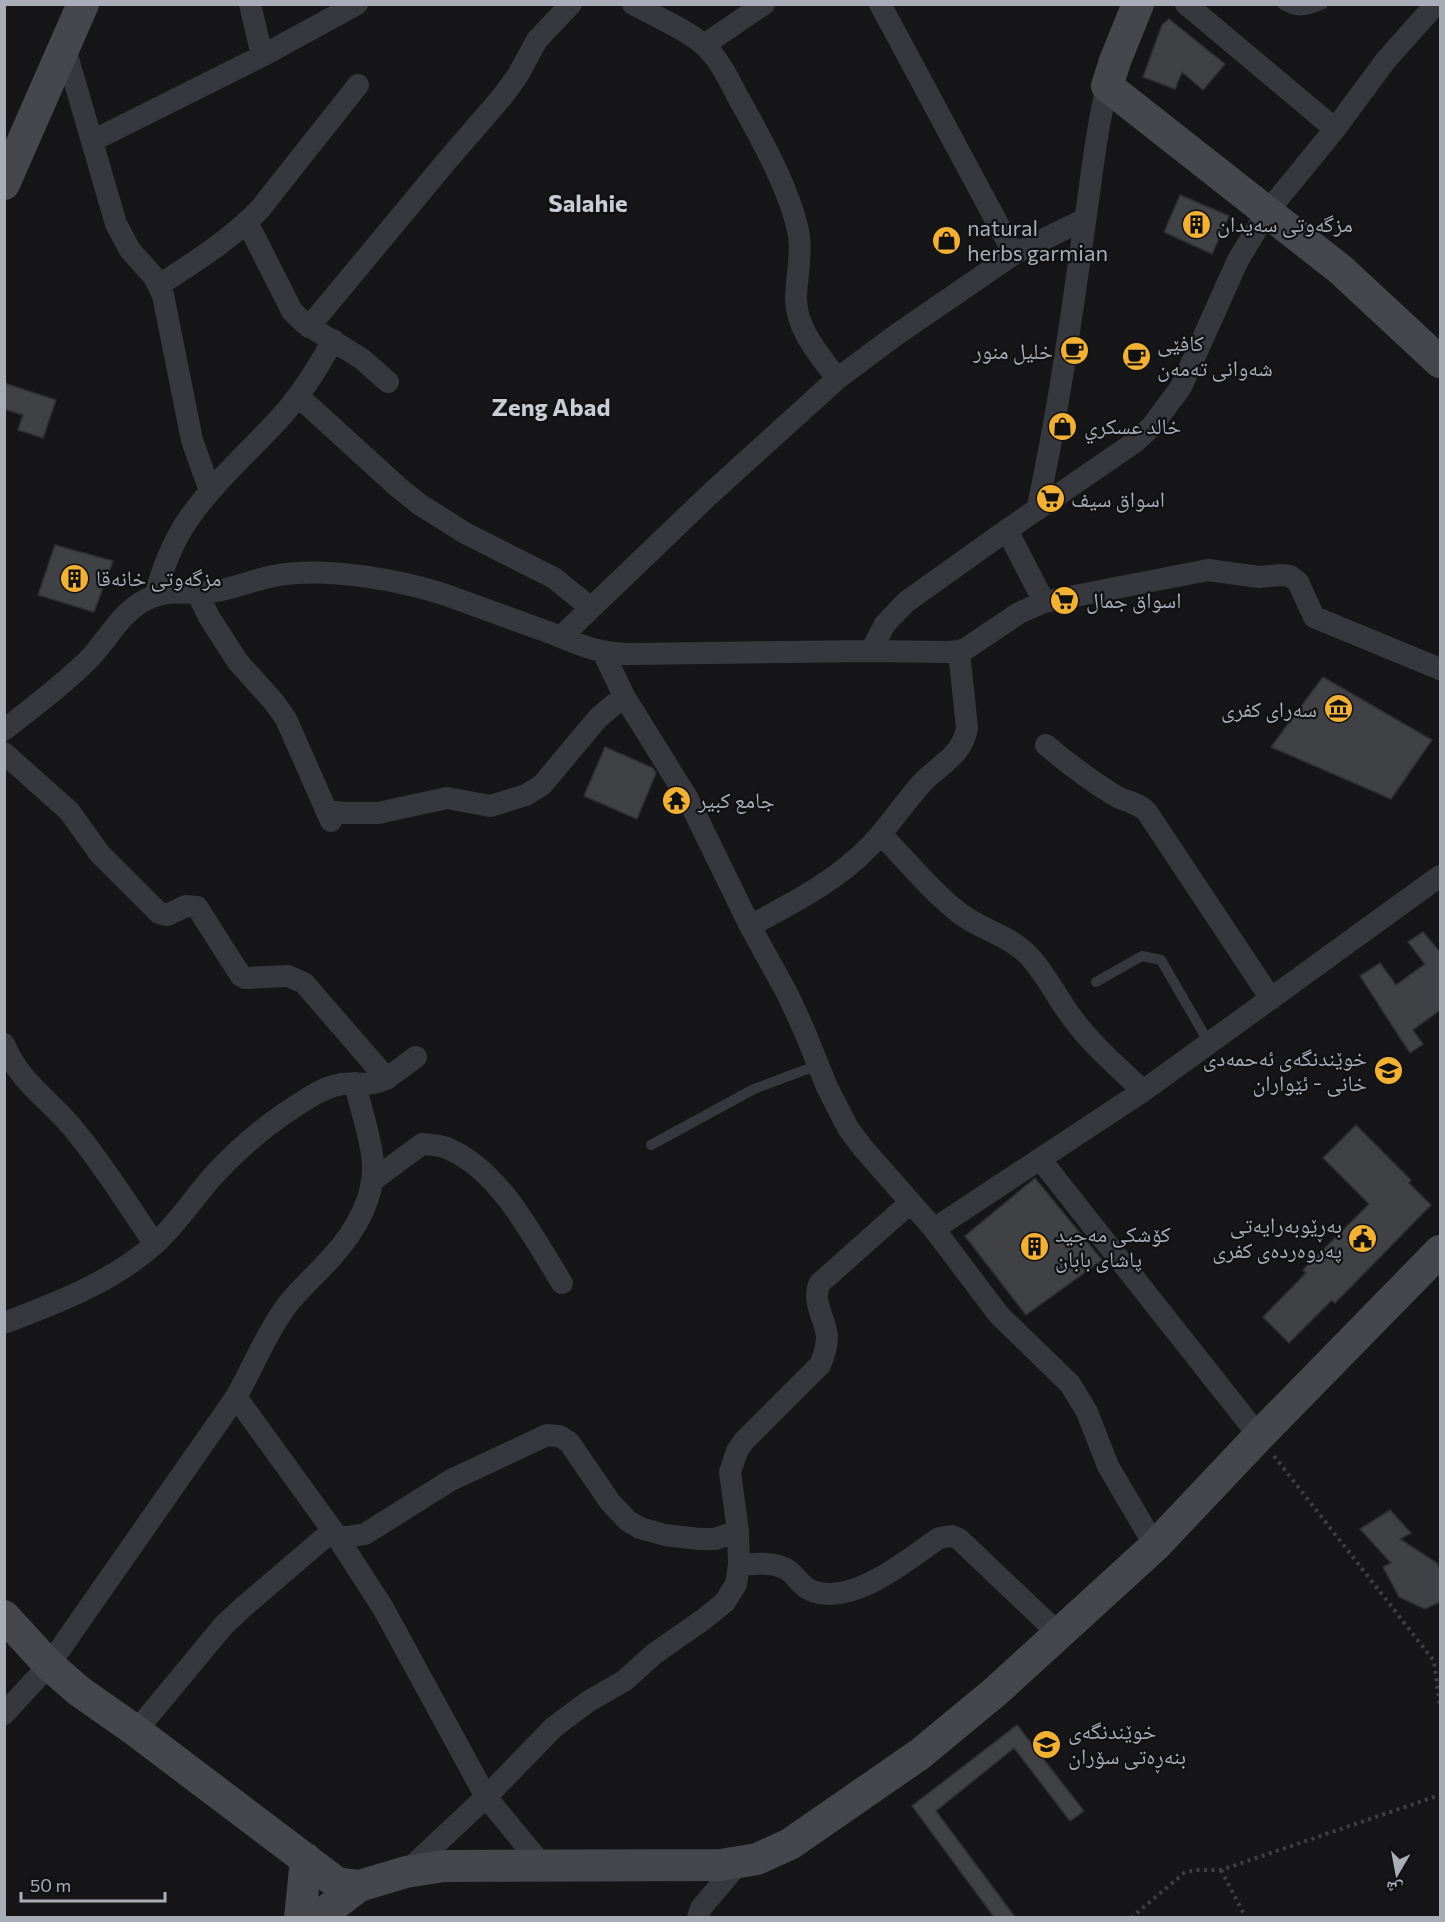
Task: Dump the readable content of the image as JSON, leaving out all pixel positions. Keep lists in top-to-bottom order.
{
  "districts": ["Salahie", "Zeng Abad"],
  "places": {
    "building": ["مزگەوتی سەیدان", "مزگەوتی خانەقا", "کۆشکی مەجید پاشای بابان"],
    "shop": ["natural herbs garmian", "خالد عسکري"],
    "cafe": ["خلیل منور", "کافێی شەوانی تەمەن"],
    "supermarket": ["اسواق سيف", "اسواق جمال"],
    "museum": ["سەرای کفری"],
    "temple": ["جامع كبير"],
    "school or university": ["خوێندنگەی ئەحمەدی خانی - ئێواران", "خوێندنگەی بنەڕەتی سۆران"],
    "public building": ["بەڕێوبەرایەتی پەروەردەی کفری"]
  },
  "scale_bar": "50 m",
  "north": "bottom"
}
